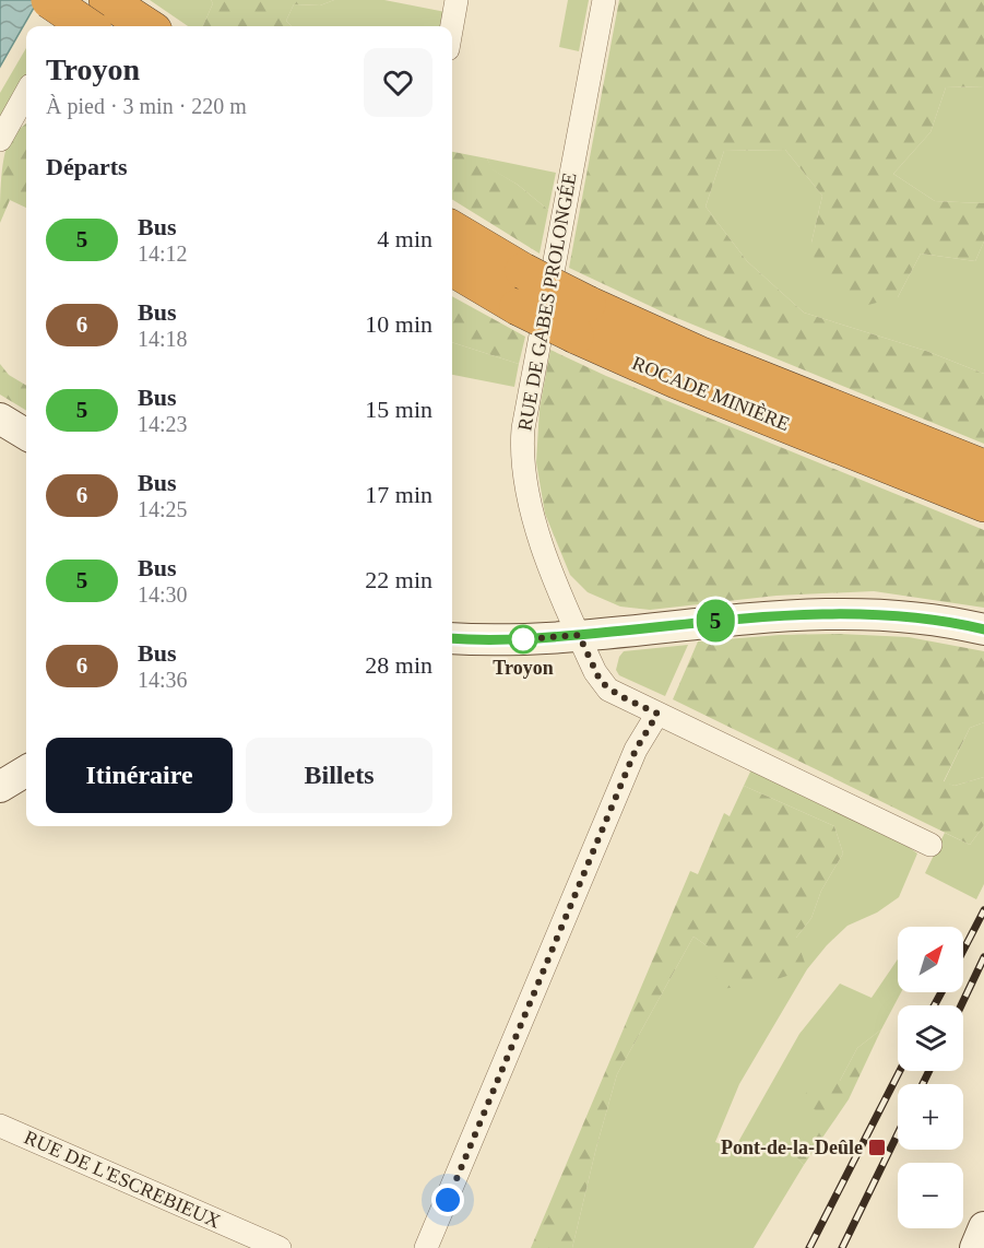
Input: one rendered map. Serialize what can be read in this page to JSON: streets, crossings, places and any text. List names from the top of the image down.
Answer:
{
  "streets": {
    "highway": ["ROCADE MINIÈRE"],
    "street": ["RUE DE GABES PROLONGÉE", "RUE DE L'ESCREBIEUX"]
  },
  "places": {
    "other": ["Troyon"],
    "transit": ["Pont-de-la-Deûle"]
  },
  "lines": ["bus line 5"],
  "north": "top right",
  "page": {
    "on_map": "5",
    "heading": [
      ["Troyon", "À pied · 3 min · 220 m"],
      "Départs"
    ],
    "list": [
      {
        "mark": "5",
        "name": "Bus",
        "note": "14:12",
        "value": "4 min"
      },
      {
        "mark": "6",
        "name": "Bus",
        "note": "14:18",
        "value": "10 min"
      },
      {
        "mark": "5",
        "name": "Bus",
        "note": "14:23",
        "value": "15 min"
      },
      {
        "mark": "6",
        "name": "Bus",
        "note": "14:25",
        "value": "17 min"
      },
      {
        "mark": "5",
        "name": "Bus",
        "note": "14:30",
        "value": "22 min"
      },
      {
        "mark": "6",
        "name": "Bus",
        "note": "14:36",
        "value": "28 min"
      }
    ],
    "buttons": ["Itinéraire", "Billets"],
    "map_buttons": ["+", "−"]
  }
}
